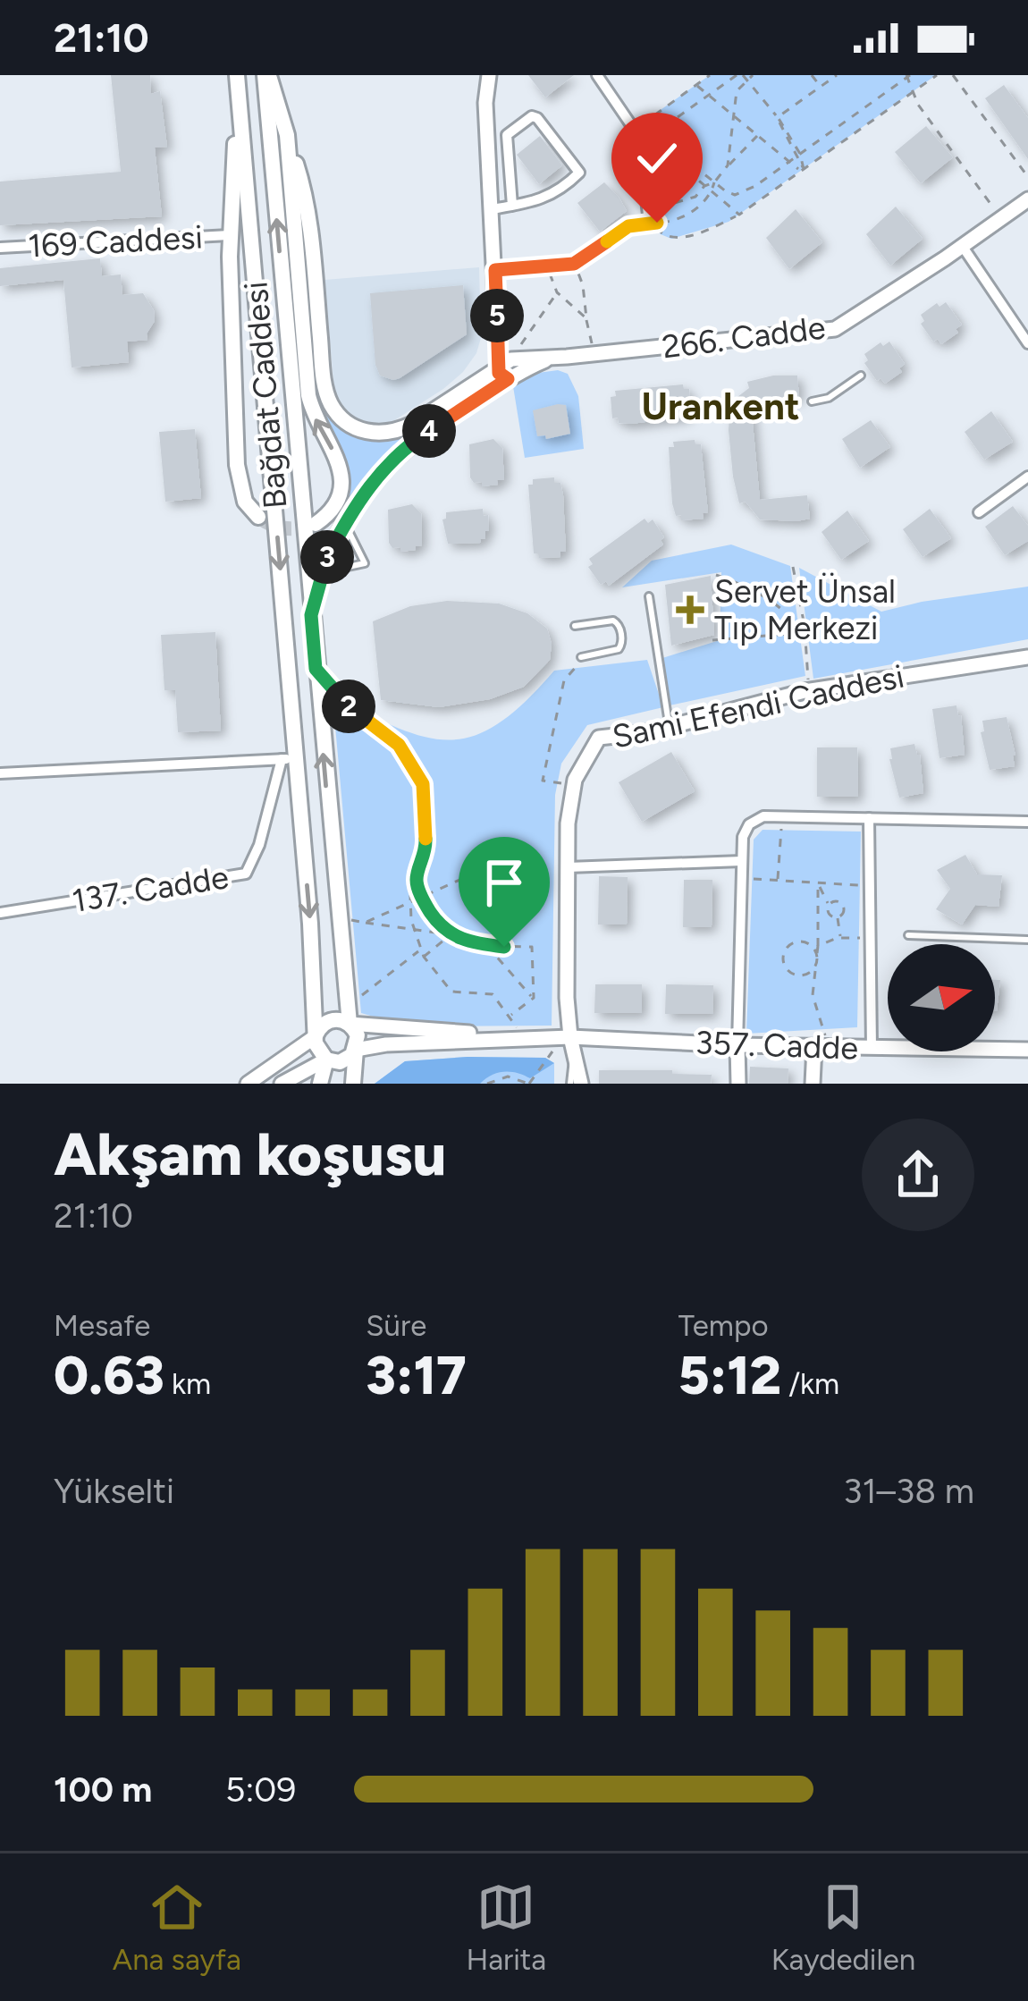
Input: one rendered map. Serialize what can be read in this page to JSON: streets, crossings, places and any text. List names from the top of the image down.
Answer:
{
  "streets": {
    "main road": [
      "266. Cadde",
      "Bağdat Caddesi",
      "Sami Efendi Caddesi",
      "357. Cadde"
    ],
    "street": ["169 Caddesi", "137. Cadde"]
  },
  "crossings": [
    ["Bağdat Caddesi", "137. Cadde"],
    ["Sami Efendi Caddesi", "357. Cadde"]
  ],
  "districts": ["Urankent"],
  "places": {
    "health": ["Servet Ünsal Tıp Merkezi"]
  },
  "north": "right",
  "page": {
    "status": "21:10",
    "pins": [
      "5",
      "4",
      "3",
      "2"
    ],
    "heading": ["Akşam koşusu", "21:10"],
    "stats": [
      ["Mesafe", "0.63 km"],
      ["Süre", "3:17"],
      ["Tempo", "5:12 /km"]
    ],
    "chart": ["Yükselti", "31–38 m"],
    "list": [
      {
        "name": "100 m",
        "note": "5:09"
      }
    ],
    "tabs": ["Ana sayfa", "Harita", "Kaydedilen"]
  }
}
